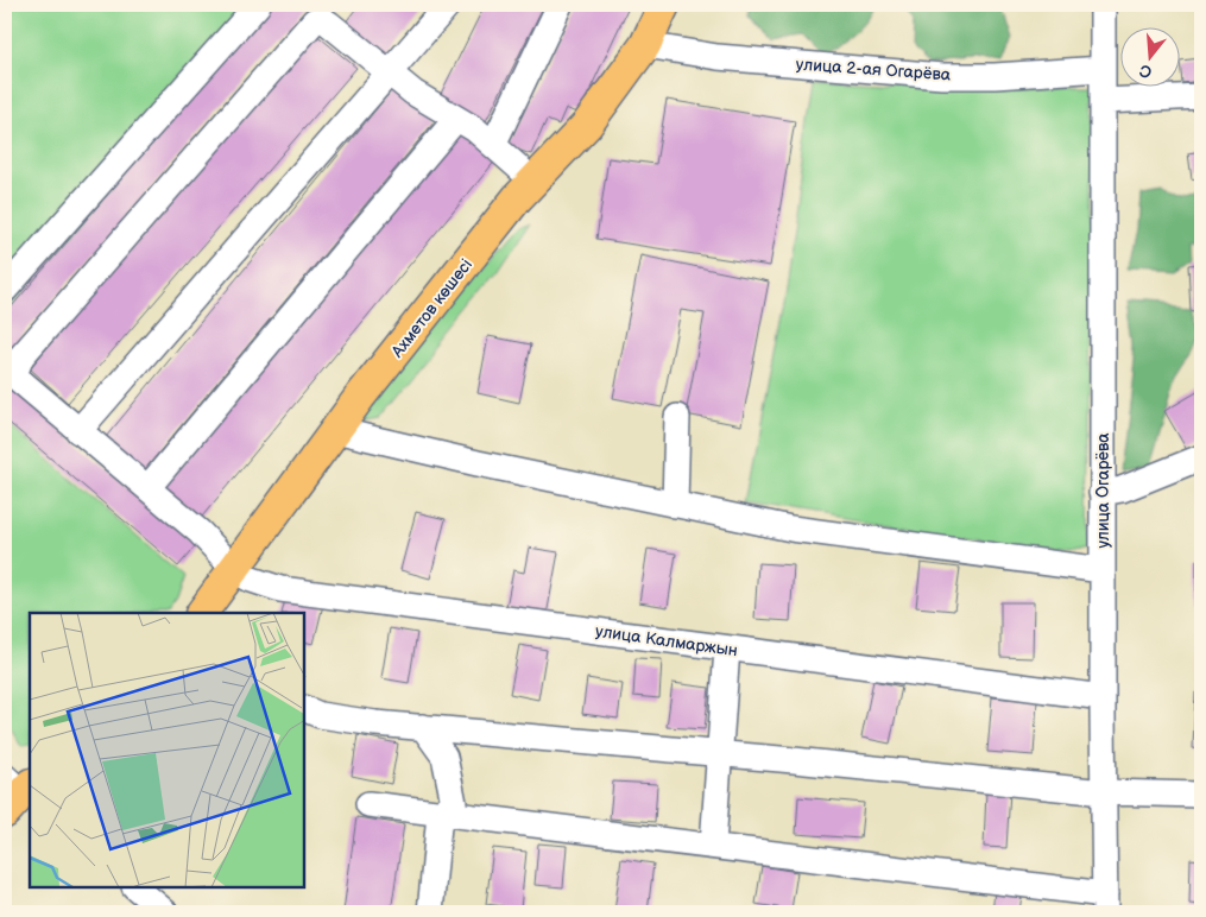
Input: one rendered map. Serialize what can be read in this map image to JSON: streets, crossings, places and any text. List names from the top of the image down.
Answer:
{
  "streets": {
    "main road": ["Ахметов көшесі"],
    "street": ["улица 2-ая Огарёва", "улица Огарёва", "улица Калмаржын"]
  },
  "crossings": [
    ["улица 2-ая Огарёва", "Ахметов көшесі"],
    ["улица 2-ая Огарёва", "улица Огарёва"],
    ["Ахметов көшесі", "улица Калмаржын"],
    ["улица Огарёва", "улица Калмаржын"]
  ],
  "north": "bottom"
}
